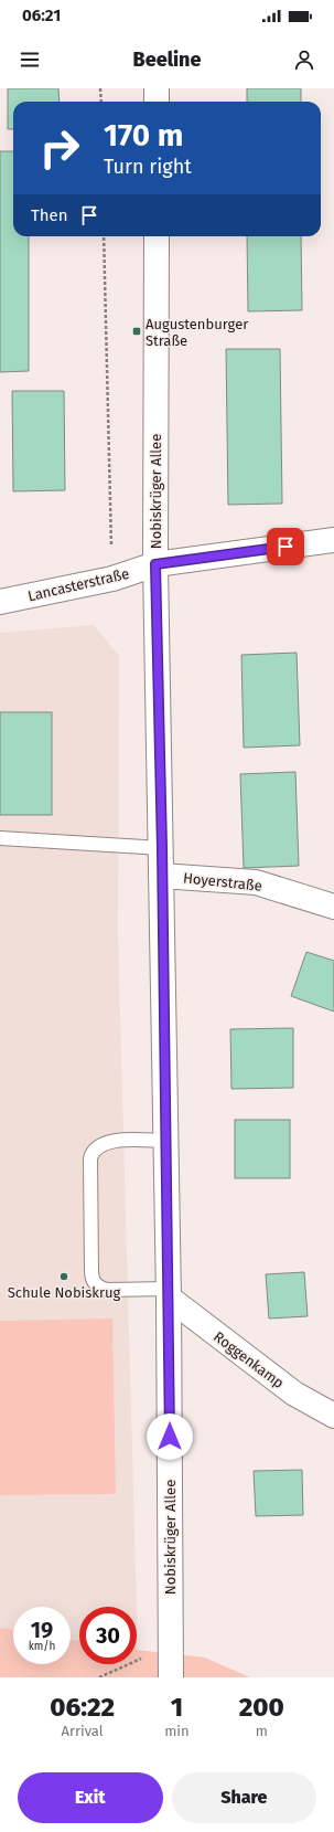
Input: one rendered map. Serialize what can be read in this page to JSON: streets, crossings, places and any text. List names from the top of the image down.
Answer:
{
  "streets": {
    "street": [
      "Nobiskrüger Allee",
      "Lancasterstraße",
      "Hoyerstraße",
      "Roggenkamp"
    ]
  },
  "crossings": [
    ["Nobiskrüger Allee", "Lancasterstraße"],
    ["Nobiskrüger Allee", "Hoyerstraße"],
    ["Nobiskrüger Allee", "Roggenkamp"]
  ],
  "places": {
    "transit": ["Augustenburger Straße"],
    "other": ["Schule Nobiskrug"]
  },
  "page": {
    "status": "06:21",
    "header": "Beeline",
    "turn": ["170 m", "Turn right"],
    "then": "Then",
    "speed": "19 km/h",
    "limit": "30",
    "eta": [
      "06:22",
      "Arrival",
      "1",
      "min",
      "200",
      "m"
    ],
    "buttons": ["Exit", "Share"]
  }
}
